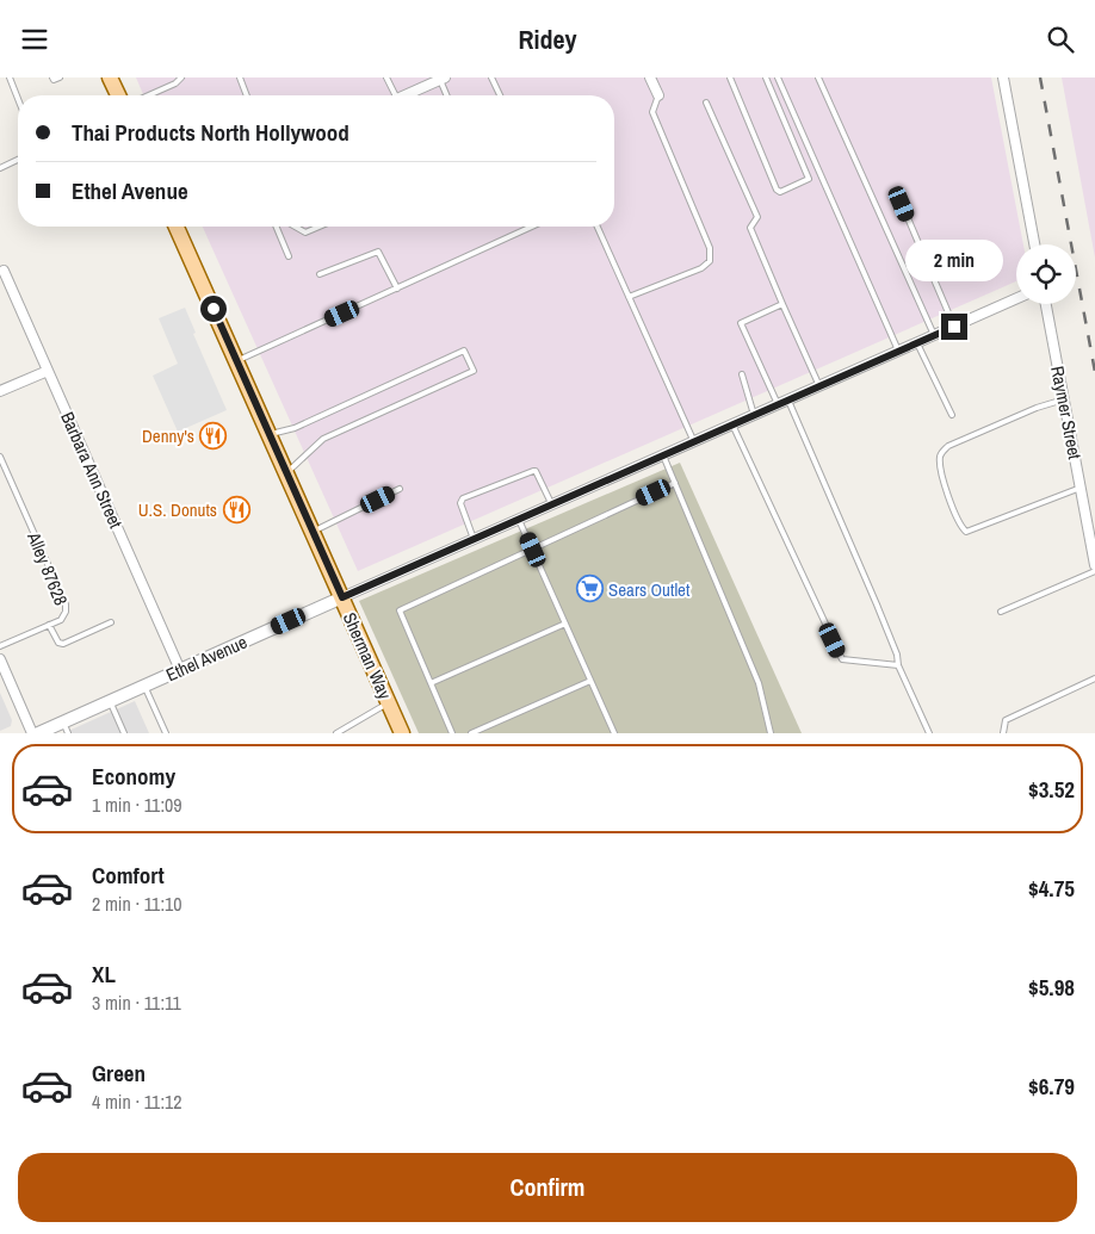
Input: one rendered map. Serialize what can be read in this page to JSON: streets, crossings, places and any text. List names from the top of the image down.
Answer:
{
  "streets": {
    "main road": ["Sherman Way"],
    "street": ["Raymer Street", "Barbara Ann Street", "Ethel Avenue"],
    "lane": ["Alley 87628"]
  },
  "crossings": [
    ["Barbara Ann Street", "Ethel Avenue"],
    ["Sherman Way", "Ethel Avenue"]
  ],
  "places": {
    "restaurant": ["Denny's", "U.S. Donuts"],
    "supermarket": ["Sears Outlet"]
  },
  "page": {
    "header": "Ridey",
    "banner": ["Thai Products North Hollywood", "Ethel Avenue"],
    "bubble": "2 min",
    "list": [
      {
        "name": "Economy",
        "note": "1 min · 11:09",
        "value": "$3.52"
      },
      {
        "name": "Comfort",
        "note": "2 min · 11:10",
        "value": "$4.75"
      },
      {
        "name": "XL",
        "note": "3 min · 11:11",
        "value": "$5.98"
      },
      {
        "name": "Green",
        "note": "4 min · 11:12",
        "value": "$6.79"
      }
    ],
    "buttons": "Confirm"
  }
}
